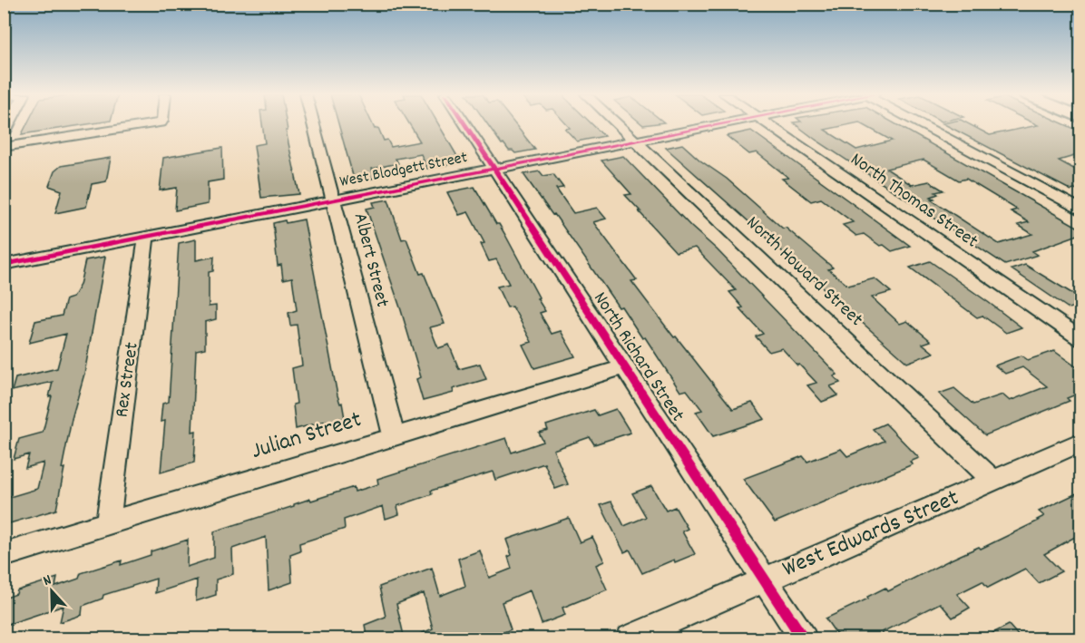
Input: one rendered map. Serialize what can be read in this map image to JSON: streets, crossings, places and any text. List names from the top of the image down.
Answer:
{
  "streets": {
    "street": [
      "West Blodgett Street",
      "North Thomas Street",
      "Albert Street",
      "North Howard Street",
      "North Richard Street",
      "Rex Street",
      "Julian Street",
      "West Edwards Street"
    ]
  },
  "crossings": [
    ["West Blodgett Street", "Albert Street"],
    ["West Blodgett Street", "North Howard Street"],
    ["West Blodgett Street", "North Richard Street"],
    ["West Blodgett Street", "Rex Street"],
    ["Albert Street", "Julian Street"],
    ["North Howard Street", "West Edwards Street"],
    ["North Richard Street", "Julian Street"],
    ["North Richard Street", "West Edwards Street"],
    ["Rex Street", "Julian Street"]
  ],
  "north": "top"
}
